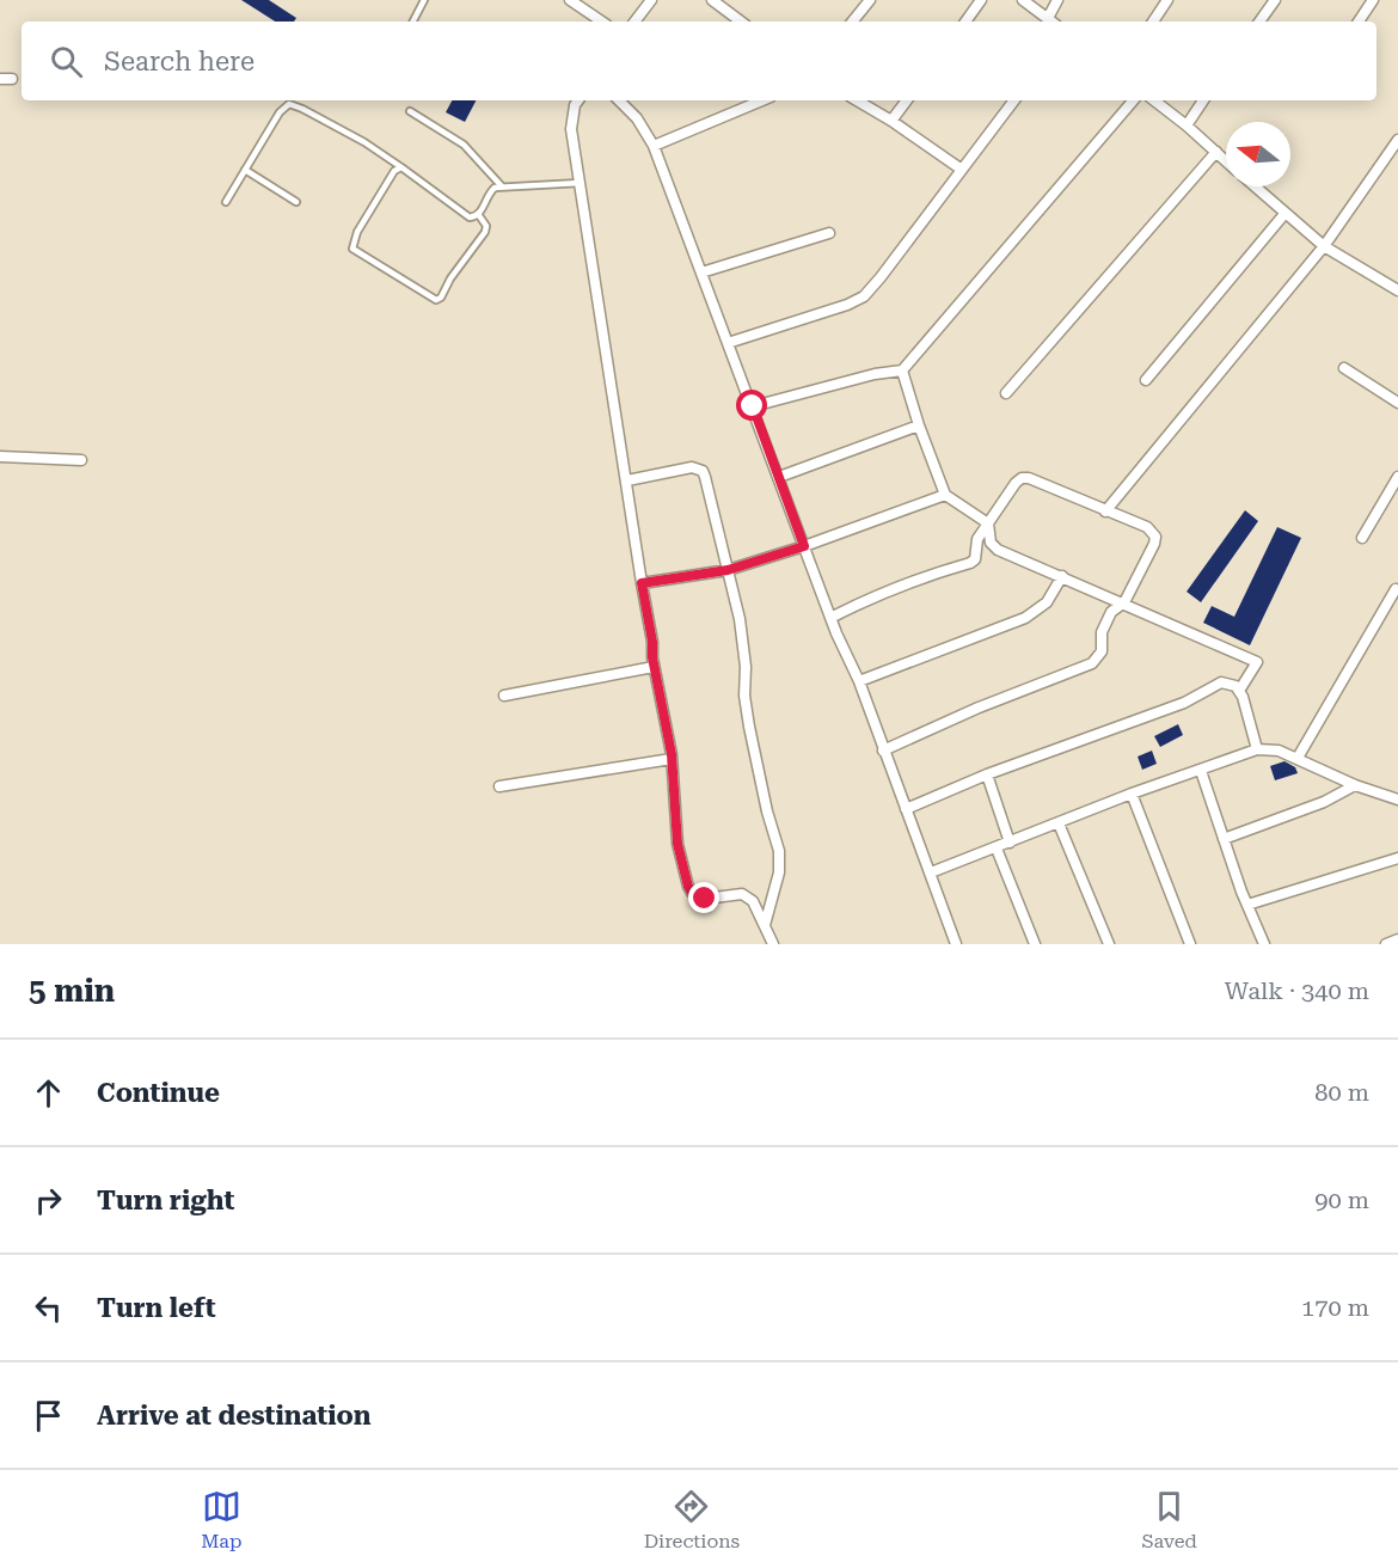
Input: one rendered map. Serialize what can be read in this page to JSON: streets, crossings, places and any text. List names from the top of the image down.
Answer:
{
  "north": "left",
  "page": {
    "search": "Search here",
    "heading": ["5 min", "Walk · 340 m"],
    "list": [
      ["Continue", "80 m"],
      ["Turn right", "90 m"],
      ["Turn left", "170 m"],
      "Arrive at destination"
    ],
    "nav": ["Map", "Directions", "Saved"]
  }
}
